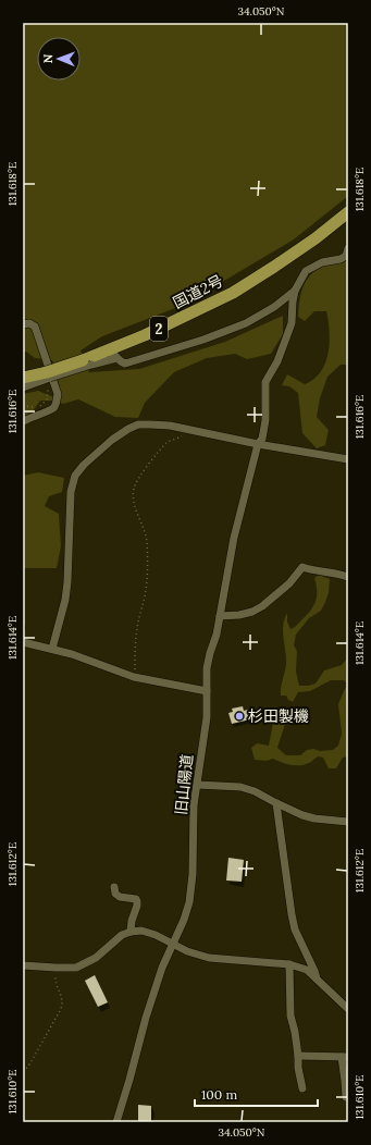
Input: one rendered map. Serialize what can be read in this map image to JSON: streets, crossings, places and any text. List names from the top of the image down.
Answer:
{
  "streets": {
    "highway": ["国道2号", "2"],
    "street": ["旧山陽道"]
  },
  "places": ["杉田製機"],
  "scale_bar": "100 m",
  "north": "left",
  "coordinates": [
    "34.050°N",
    "131.618°E",
    "131.616°E",
    "131.614°E",
    "131.612°E",
    "131.610°E"
  ]
}
